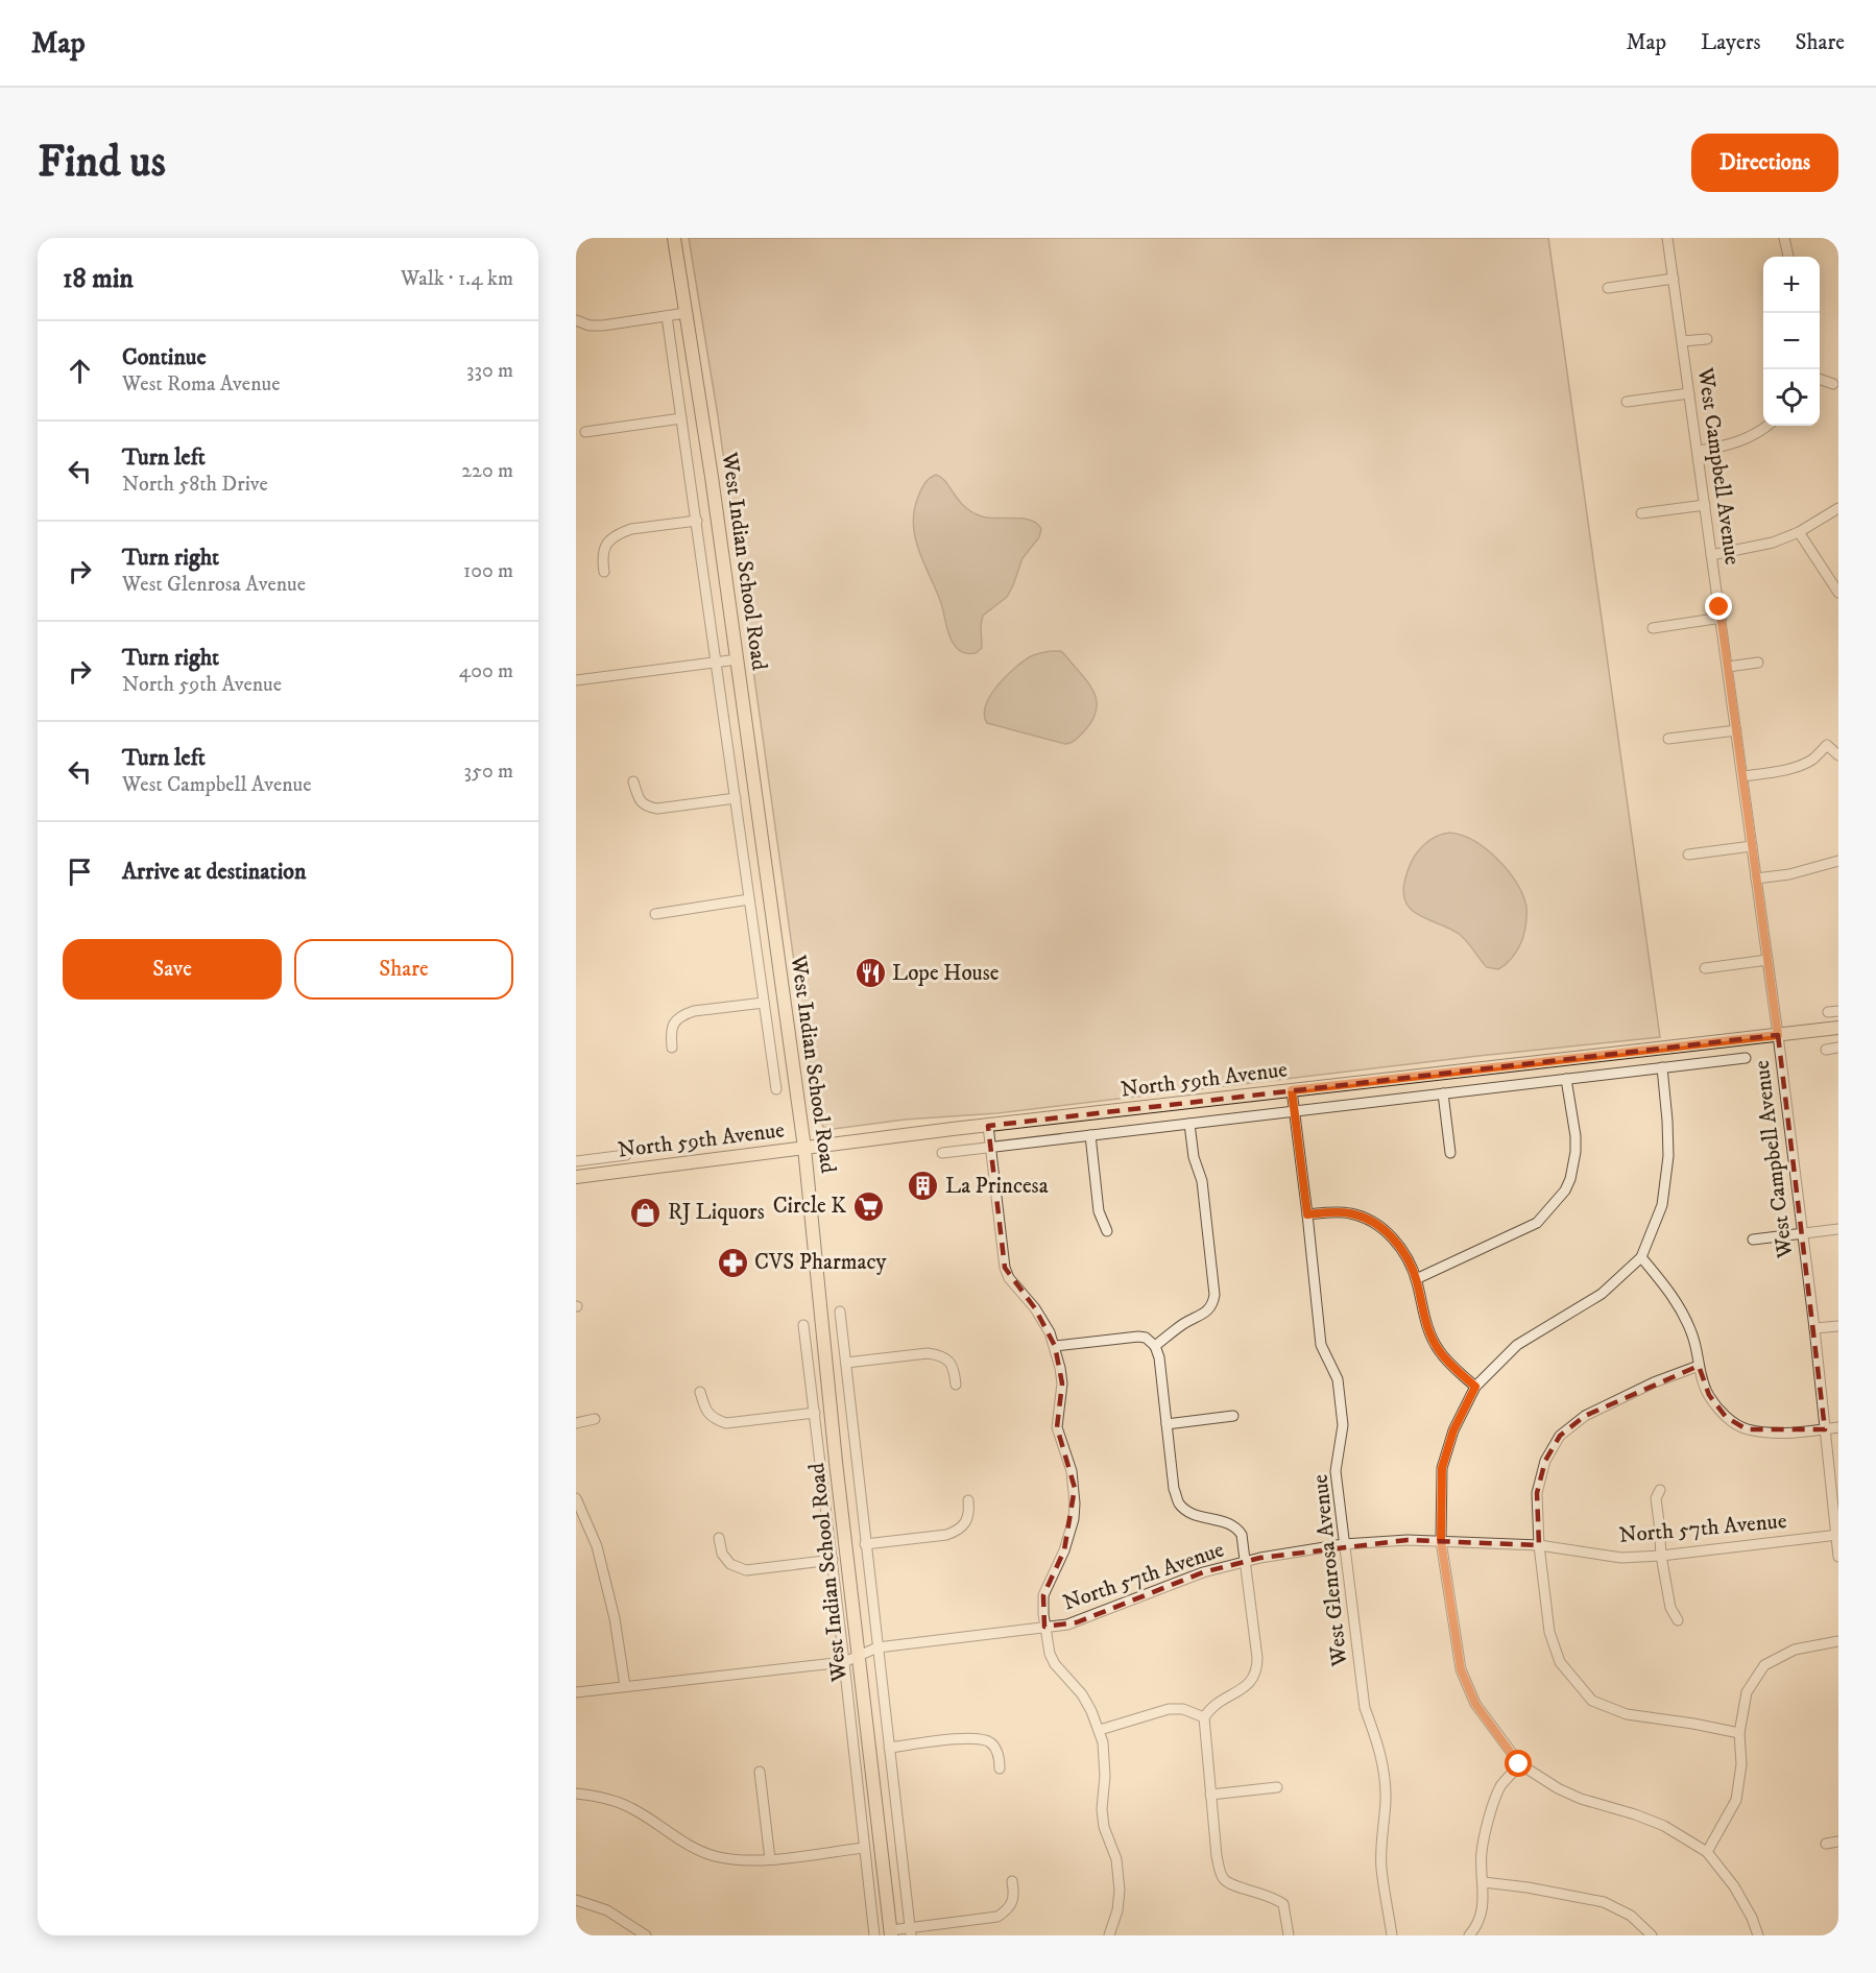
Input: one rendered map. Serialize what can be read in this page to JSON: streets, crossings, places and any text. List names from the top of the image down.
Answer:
{
  "streets": {
    "main road": ["West Indian School Road", "North 59th Avenue"],
    "street": ["West Campbell Avenue", "North 57th Avenue", "West Glenrosa Avenue"]
  },
  "crossings": [
    ["West Campbell Avenue", "North 59th Avenue"],
    ["West Campbell Avenue", "North 57th Avenue"],
    ["West Indian School Road", "North 59th Avenue"],
    ["West Indian School Road", "North 57th Avenue"],
    ["North 59th Avenue", "West Glenrosa Avenue"],
    ["North 57th Avenue", "West Glenrosa Avenue"]
  ],
  "places": {
    "restaurant": ["Lope House"],
    "building": ["La Princesa"],
    "supermarket": ["Circle K"],
    "shop": ["RJ Liquors"],
    "pharmacy": ["CVS Pharmacy"]
  },
  "page": {
    "header": "Map",
    "nav": ["Map", "Layers", "Share"],
    "buttons": [
      "Directions",
      ["Save", "Share"]
    ],
    "title": "Find us",
    "heading": ["18 min", "Walk · 1.4 km"],
    "map_buttons": ["+", "−"],
    "list": [
      ["Continue", "West Roma Avenue", "330 m"],
      ["Turn left", "North 58th Drive", "220 m"],
      ["Turn right", "West Glenrosa Avenue", "100 m"],
      ["Turn right", "North 59th Avenue", "400 m"],
      ["Turn left", "West Campbell Avenue", "350 m"],
      "Arrive at destination"
    ]
  }
}
